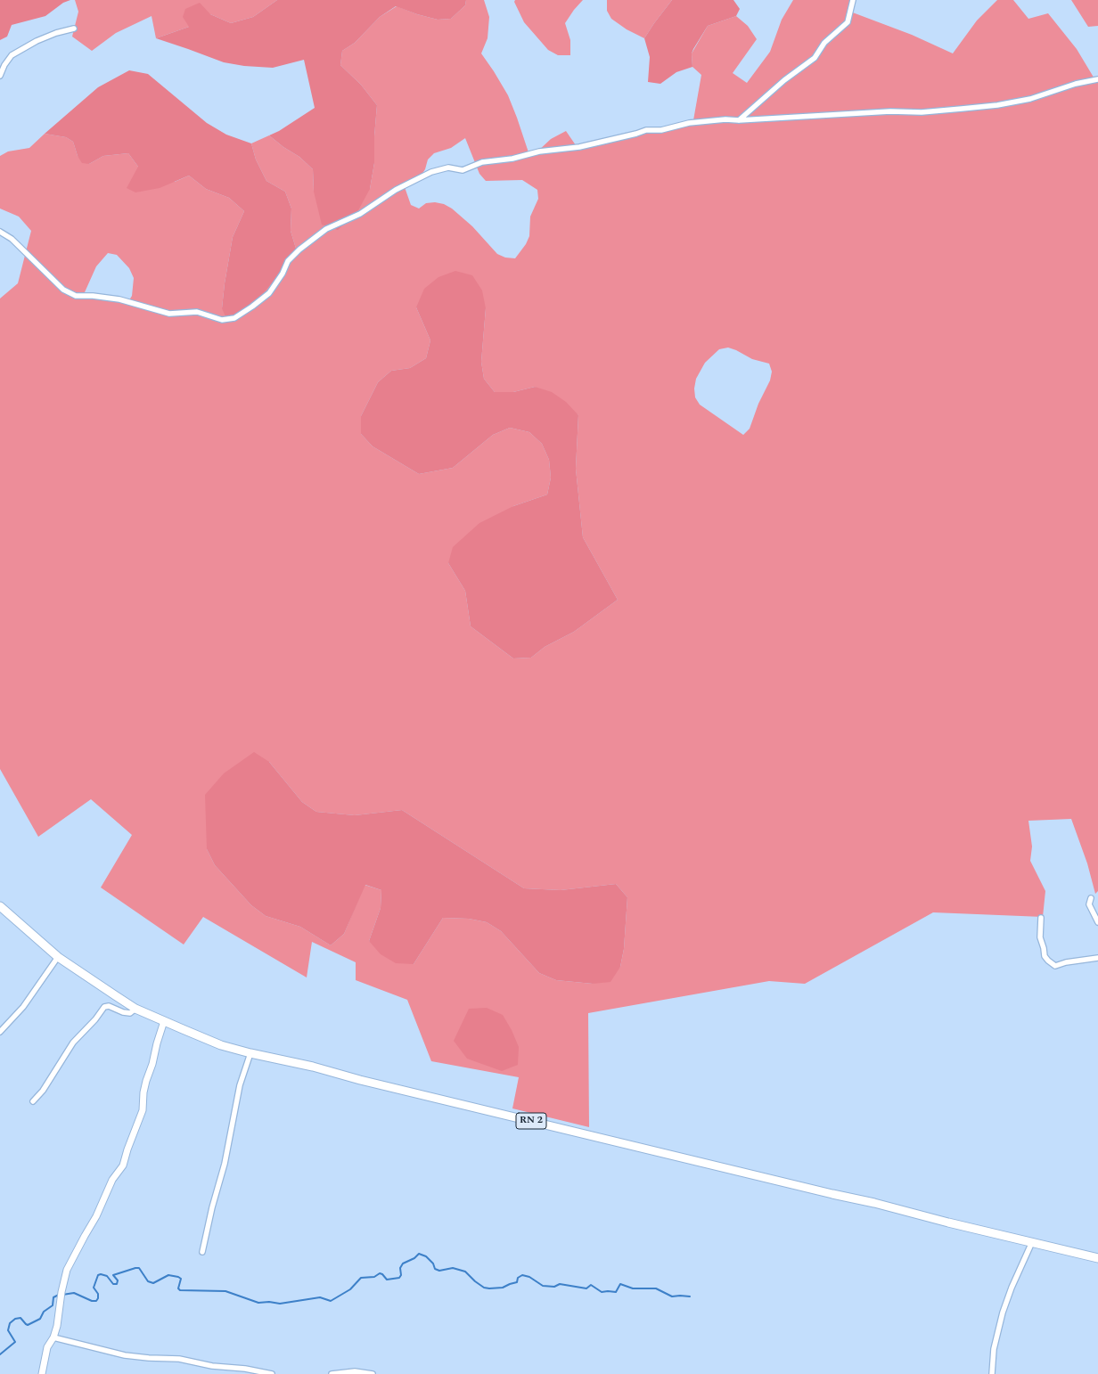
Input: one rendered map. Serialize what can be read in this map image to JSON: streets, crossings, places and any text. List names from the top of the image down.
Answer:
{
  "streets": {
    "main road": ["RN 2"]
  }
}
